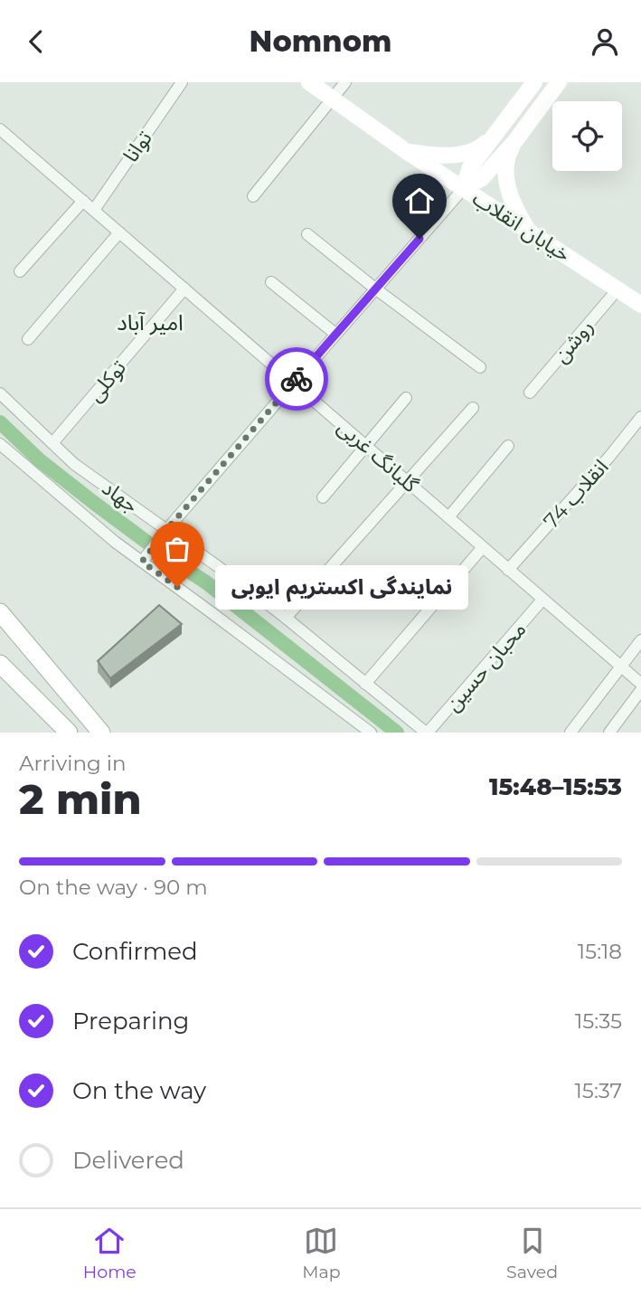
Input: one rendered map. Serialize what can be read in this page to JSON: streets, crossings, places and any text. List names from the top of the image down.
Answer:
{
  "streets": {
    "main road": ["خیابان انقلاب"],
    "street": [
      "توانا",
      "روشن",
      "توکلی",
      "گلبانگ غربی",
      "انقلاب 74",
      "جهاد",
      "محبان حسین"
    ]
  },
  "crossings": [
    ["توانا", "گلبانگ غربی"],
    ["خیابان انقلاب", "روشن"],
    ["توکلی", "گلبانگ غربی"],
    ["توکلی", "جهاد"],
    ["گلبانگ غربی", "انقلاب 74"],
    ["گلبانگ غربی", "محبان حسین"],
    ["جهاد", "محبان حسین"]
  ],
  "districts": ["امیر آباد"],
  "places": ["نمایندگی اکستریم ایوبی"],
  "page": {
    "header": "Nomnom",
    "bubble": "نمایندگی اکستریم ایوبی",
    "heading": ["2 min", "Arriving in", "15:48–15:53"],
    "bar": "On the way · 90 m",
    "list": [
      ["Confirmed", "15:18"],
      ["Preparing", "15:35"],
      ["On the way", "15:37"],
      "Delivered"
    ],
    "tabs": ["Home", "Map", "Saved"]
  }
}
